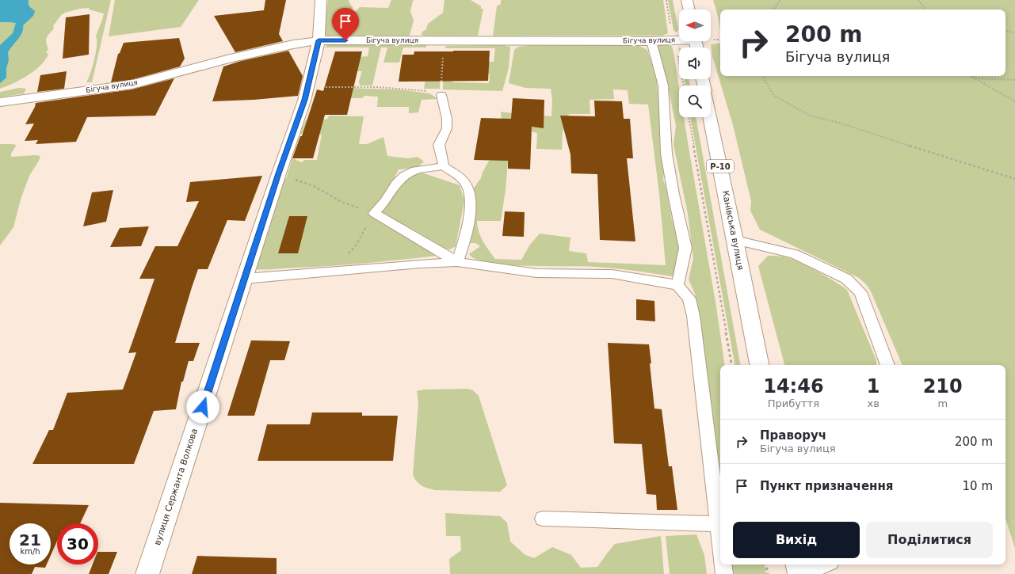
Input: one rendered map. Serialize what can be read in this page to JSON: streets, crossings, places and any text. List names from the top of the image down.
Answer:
{
  "streets": {
    "street": [
      "Бігуча вулиця",
      "Р-10",
      "Канівська вулиця",
      "вулиця Сержанта Волкова"
    ]
  },
  "crossings": [
    ["Бігуча вулиця", "вулиця Сержанта Волкова"]
  ],
  "north": "left",
  "page": {
    "turn": ["200 m", "Бігуча вулиця"],
    "eta": [
      "14:46",
      "Прибуття",
      "1",
      "хв",
      "210",
      "m"
    ],
    "list": [
      {
        "name": "Праворуч",
        "note": "Бігуча вулиця",
        "value": "200 m"
      },
      {
        "name": "Пункт призначення",
        "value": "10 m"
      }
    ],
    "buttons": ["Вихід", "Поділитися"],
    "speed": "21 km/h",
    "limit": "30"
  }
}
